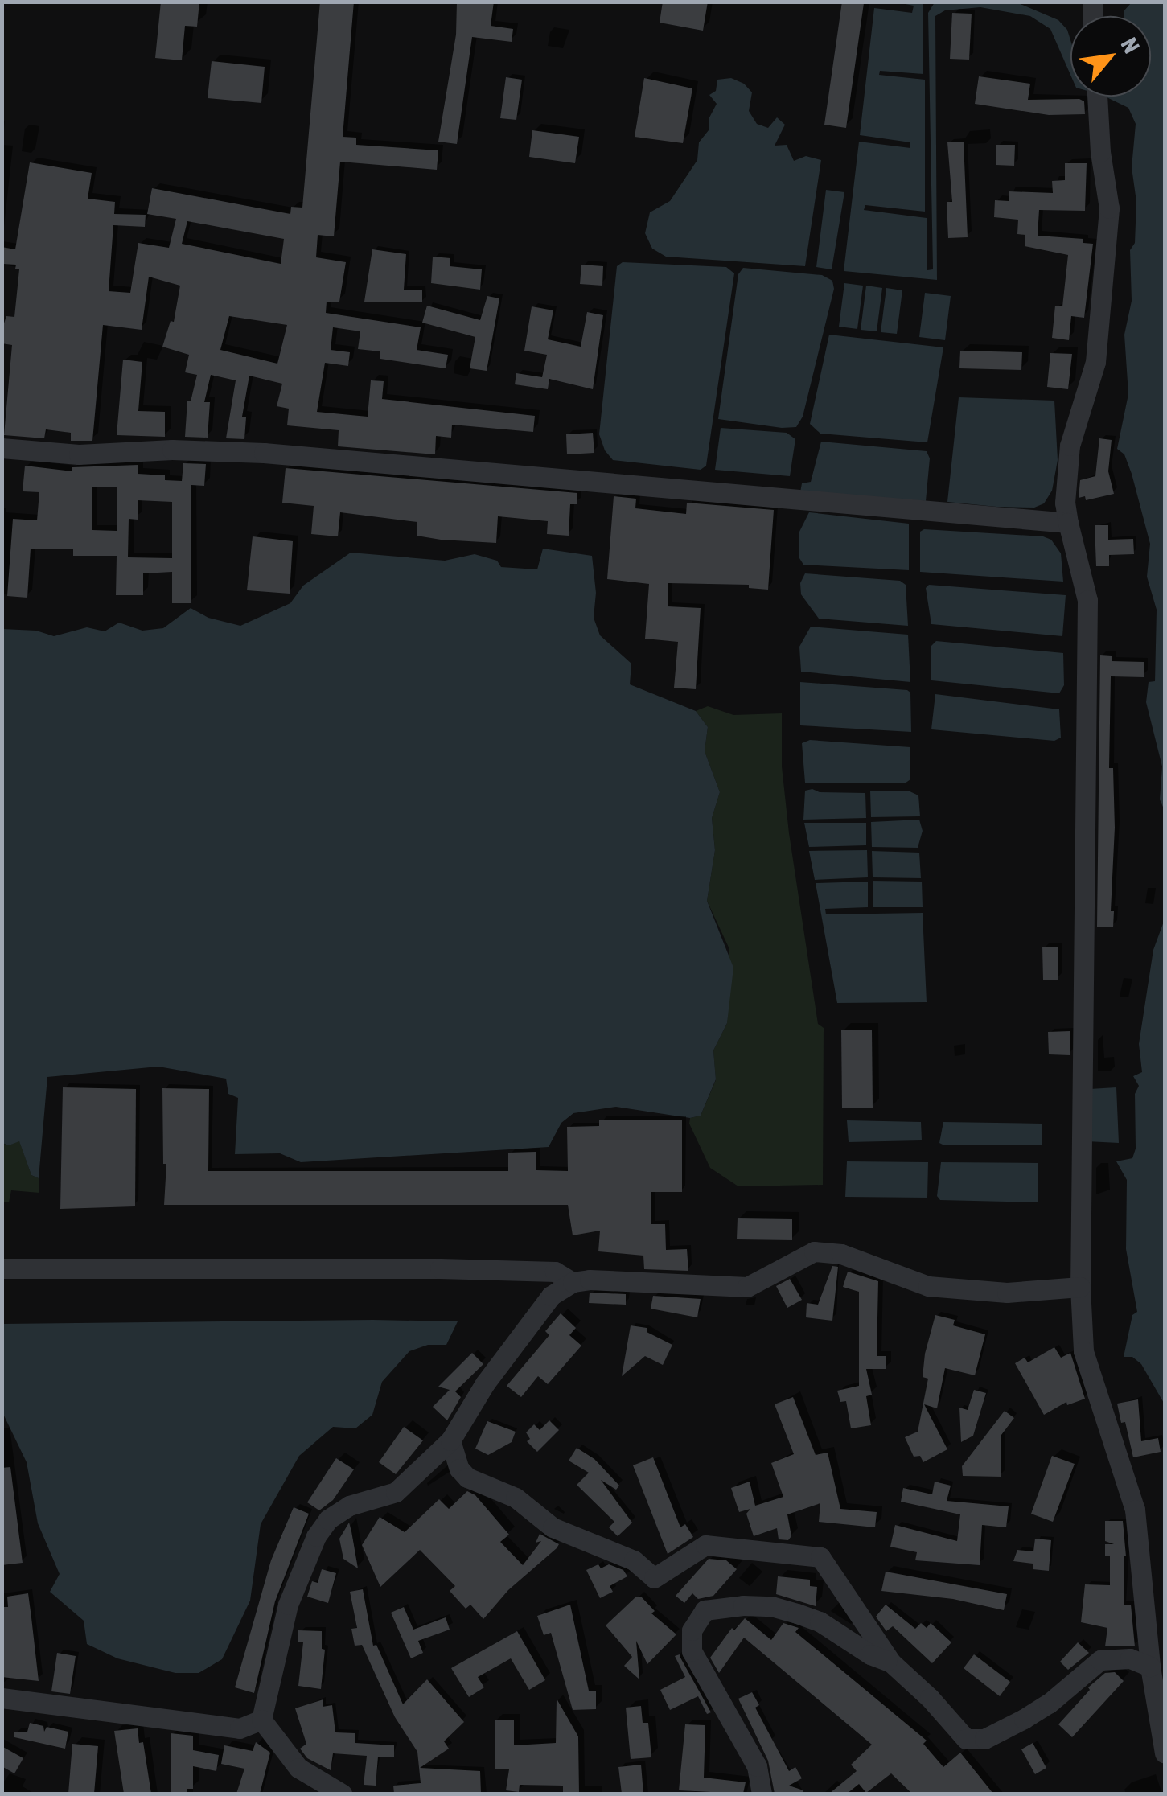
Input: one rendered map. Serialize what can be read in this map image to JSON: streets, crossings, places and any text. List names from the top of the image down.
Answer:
{
  "north": "top right"
}
